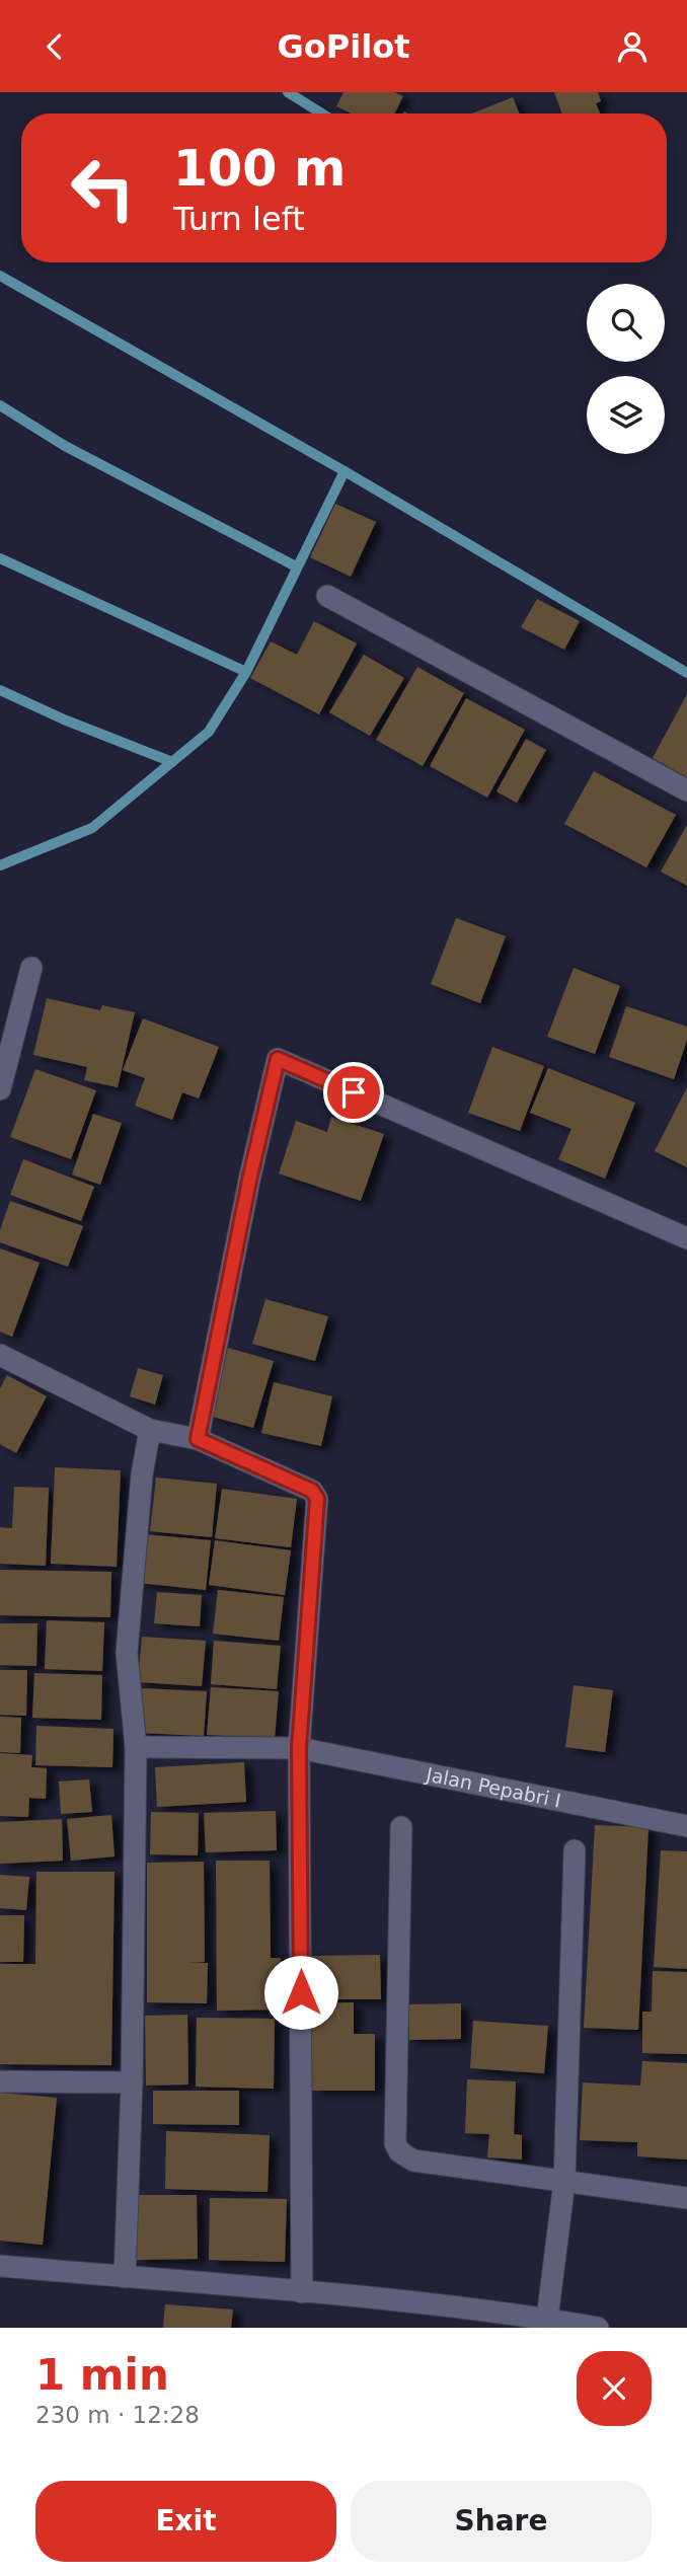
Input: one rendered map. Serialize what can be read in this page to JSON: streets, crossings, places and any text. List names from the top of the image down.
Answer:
{
  "streets": {
    "street": ["Jalan Pepabri I"]
  },
  "page": {
    "header": "GoPilot",
    "turn": ["100 m", "Turn left"],
    "heading": ["1 min", "230 m · 12:28"],
    "buttons": ["Exit", "Share"]
  }
}
